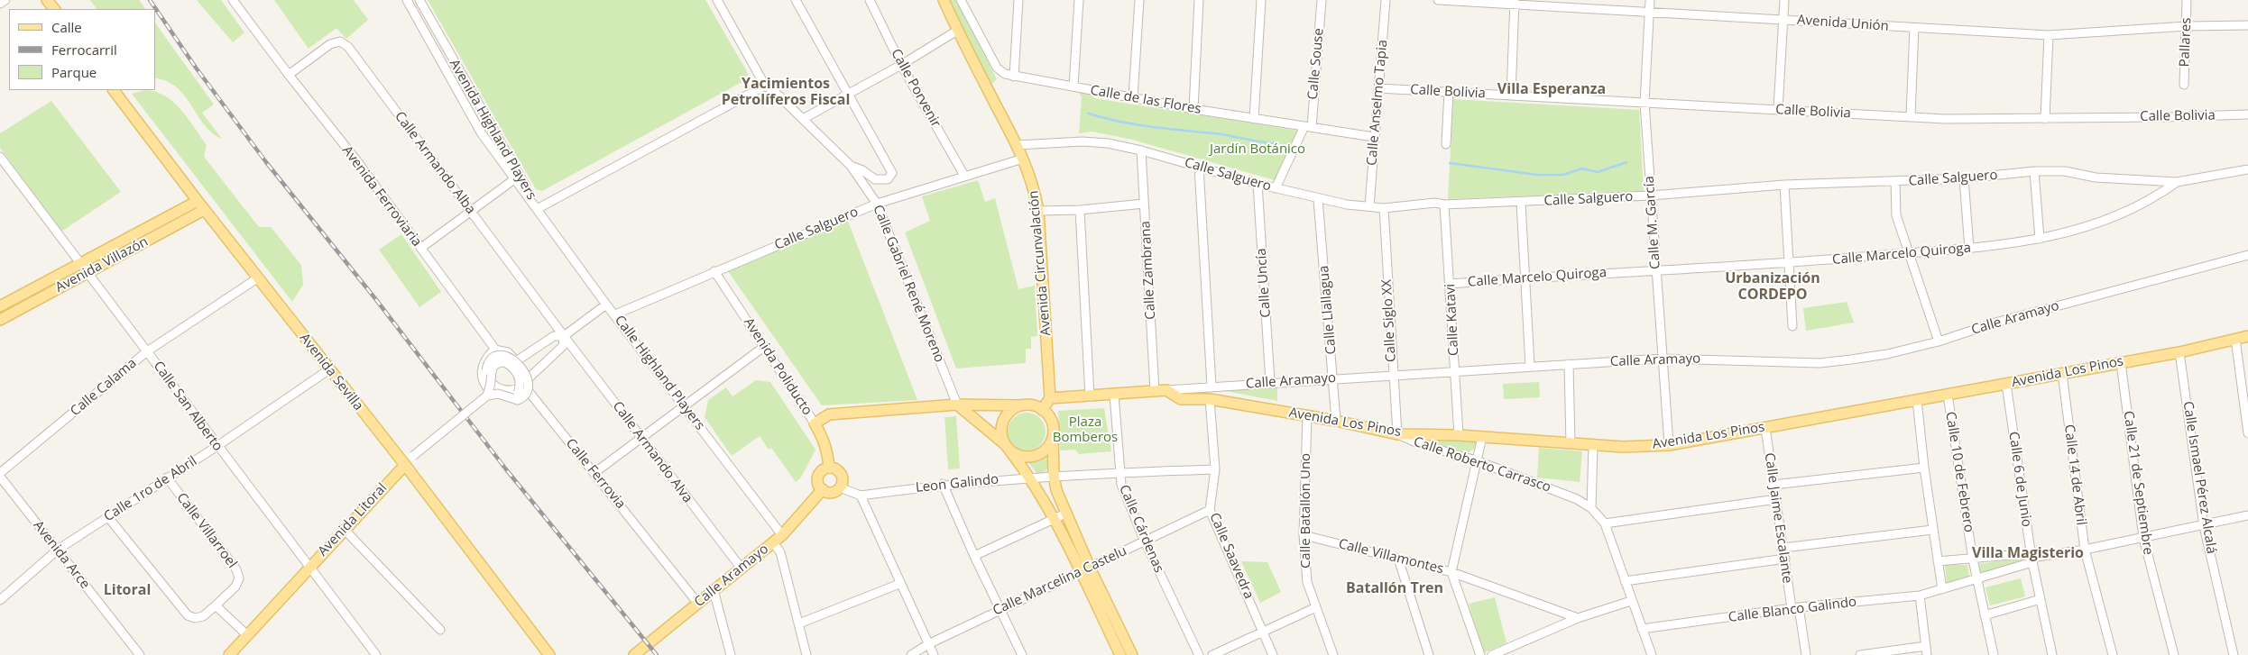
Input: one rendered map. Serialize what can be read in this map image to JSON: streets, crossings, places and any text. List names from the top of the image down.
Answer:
{
  "streets": {
    "main road": [
      "Avenida Circunvalación",
      "Avenida Villazón",
      "Calle Aramayo",
      "Avenida Poliducto",
      "Avenida Sevilla",
      "Avenida Los Pinos",
      "Avenida Litoral"
    ],
    "street": [
      "Avenida Unión",
      "Pallares",
      "Calle Souse",
      "Calle Porvenir",
      "Calle Bolivia",
      "Calle de las Flores",
      "Calle Anselmo Tapia",
      "Avenida Highland Players",
      "Calle Armando Alba",
      "Calle Salguero",
      "Avenida Ferroviaria",
      "Calle M. García",
      "Calle Marcelo Quiroga",
      "Calle Zambrana",
      "Calle Uncía",
      "Calle Gabriel René Moreno",
      "Calle Llallagua",
      "Calle Katavi",
      "Calle Siglo XX",
      "Calle Highland Players",
      "Calle Calama",
      "Calle San Alberto",
      "Calle Armando Alva",
      "Calle Roberto Carrasco",
      "Calle 10 de Febrero",
      "Calle Ferrovia",
      "Calle 14 de Abril",
      "Calle Ismael Pérez Alcalá",
      "Calle 6 de Junio",
      "Calle 21 de Septiembre",
      "Leon Galindo",
      "Calle 1ro de Abril",
      "Calle Batallón Uno",
      "Calle Jaime Escalante",
      "Calle Cárdenas",
      "Calle Villarroel",
      "Avenida Arce",
      "Calle Saavedra",
      "Calle Villamontes",
      "Calle Marcelina Castelu",
      "Calle Blanco Galindo"
    ]
  },
  "crossings": [
    ["Avenida Unión", "Pallares"],
    ["Avenida Unión", "Calle M. García"],
    ["Calle Souse", "Calle de las Flores"],
    ["Calle Souse", "Calle Salguero"],
    ["Calle Porvenir", "Calle Salguero"],
    ["Calle Bolivia", "Calle Anselmo Tapia"],
    ["Calle Bolivia", "Calle M. García"],
    ["Calle de las Flores", "Calle Anselmo Tapia"],
    ["Calle Anselmo Tapia", "Calle Salguero"],
    ["Avenida Highland Players", "Calle Highland Players"],
    ["Calle Armando Alba", "Avenida Ferroviaria"],
    ["Calle Armando Alba", "Calle Armando Alva"],
    ["Calle Salguero", "Calle M. García"],
    ["Calle Salguero", "Calle Marcelo Quiroga"],
    ["Calle Salguero", "Avenida Circunvalación"],
    ["Calle Salguero", "Calle Zambrana"],
    ["Calle Salguero", "Calle Uncía"],
    ["Calle Salguero", "Calle Gabriel René Moreno"],
    ["Calle Salguero", "Calle Llallagua"],
    ["Calle Salguero", "Calle Katavi"],
    ["Calle Salguero", "Calle Siglo XX"],
    ["Calle Salguero", "Avenida Poliducto"],
    ["Calle Salguero", "Calle Highland Players"],
    ["Avenida Ferroviaria", "Calle Ferrovia"],
    ["Calle M. García", "Calle Marcelo Quiroga"],
    ["Calle M. García", "Calle Aramayo"],
    ["Calle M. García", "Avenida Los Pinos"],
    ["Calle Marcelo Quiroga", "Calle Katavi"],
    ["Avenida Circunvalación", "Calle Aramayo"],
    ["Avenida Villazón", "Avenida Sevilla"],
    ["Avenida Villazón", "Calle San Alberto"],
    ["Calle Zambrana", "Calle Aramayo"],
    ["Calle Uncía", "Calle Aramayo"],
    ["Calle Llallagua", "Calle Aramayo"],
    ["Calle Llallagua", "Avenida Los Pinos"],
    ["Calle Aramayo", "Calle Katavi"],
    ["Calle Aramayo", "Calle Siglo XX"],
    ["Calle Aramayo", "Avenida Poliducto"],
    ["Calle Aramayo", "Avenida Los Pinos"],
    ["Calle Aramayo", "Calle Highland Players"],
    ["Calle Aramayo", "Calle Armando Alva"],
    ["Calle Aramayo", "Calle Ferrovia"],
    ["Calle Aramayo", "Calle Cárdenas"],
    ["Calle Katavi", "Avenida Los Pinos"],
    ["Calle Siglo XX", "Avenida Los Pinos"],
    ["Calle Siglo XX", "Calle Roberto Carrasco"],
    ["Avenida Sevilla", "Calle Calama"],
    ["Avenida Sevilla", "Calle 1ro de Abril"],
    ["Avenida Sevilla", "Avenida Litoral"],
    ["Avenida Los Pinos", "Calle Roberto Carrasco"],
    ["Avenida Los Pinos", "Calle 10 de Febrero"],
    ["Avenida Los Pinos", "Calle 14 de Abril"],
    ["Avenida Los Pinos", "Calle Ismael Pérez Alcalá"],
    ["Avenida Los Pinos", "Calle 6 de Junio"],
    ["Avenida Los Pinos", "Calle 21 de Septiembre"],
    ["Avenida Los Pinos", "Calle Batallón Uno"],
    ["Avenida Los Pinos", "Calle Jaime Escalante"],
    ["Avenida Los Pinos", "Calle Saavedra"],
    ["Calle Calama", "Calle San Alberto"],
    ["Calle Calama", "Avenida Arce"],
    ["Calle San Alberto", "Calle 1ro de Abril"],
    ["Calle San Alberto", "Avenida Litoral"],
    ["Calle 10 de Febrero", "Calle Blanco Galindo"],
    ["Calle 6 de Junio", "Calle Blanco Galindo"],
    ["Leon Galindo", "Calle Cárdenas"],
    ["Leon Galindo", "Calle Saavedra"],
    ["Calle 1ro de Abril", "Calle Villarroel"],
    ["Calle 1ro de Abril", "Avenida Arce"],
    ["Calle Batallón Uno", "Calle Villamontes"],
    ["Calle Jaime Escalante", "Calle Blanco Galindo"],
    ["Calle Cárdenas", "Calle Marcelina Castelu"],
    ["Calle Saavedra", "Calle Marcelina Castelu"]
  ],
  "districts": [
    "Yacimientos Petrolíferos Fiscal",
    "Villa Esperanza",
    "Urbanización CORDEPO",
    "Villa Magisterio",
    "Batallón Tren",
    "Litoral"
  ],
  "parks": ["Jardín Botánico", "Plaza Bomberos"],
  "legend": ["Calle", "Ferrocarril", "Parque"]
}
